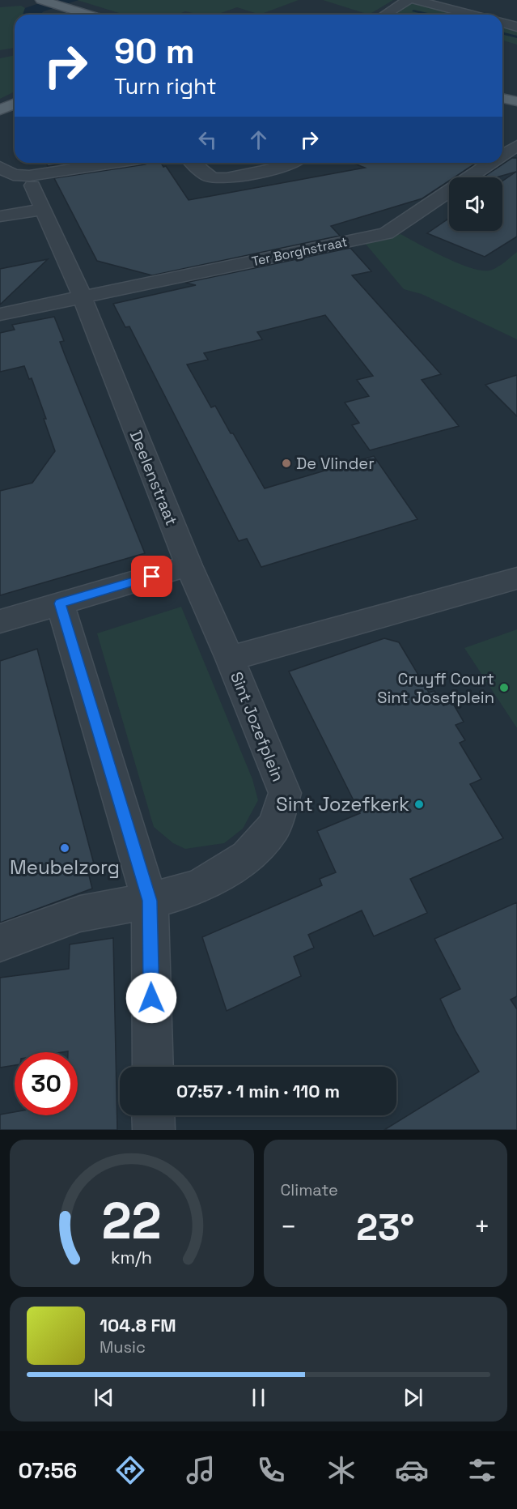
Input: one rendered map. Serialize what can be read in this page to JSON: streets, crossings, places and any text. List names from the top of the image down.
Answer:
{
  "streets": {
    "street": ["Ter Borghstraat", "Deelenstraat", "Sint Jozefplein"]
  },
  "crossings": [
    ["Ter Borghstraat", "Deelenstraat"],
    ["Deelenstraat", "Sint Jozefplein"]
  ],
  "places": [
    "De Vlinder",
    "Cruyff Court Sint Josefplein",
    "Sint Jozefkerk",
    "Meubelzorg"
  ],
  "page": {
    "turn": ["90 m", "Turn right"],
    "limit": "30",
    "trip": "07:57 · 1 min · 110 m",
    "tile": "Climate",
    "heat": ["−", "23°", "+"],
    "song": ["104.8 FM", "Music"],
    "tabs": "07:56",
    "gauge": ["22", "km/h"]
  }
}
